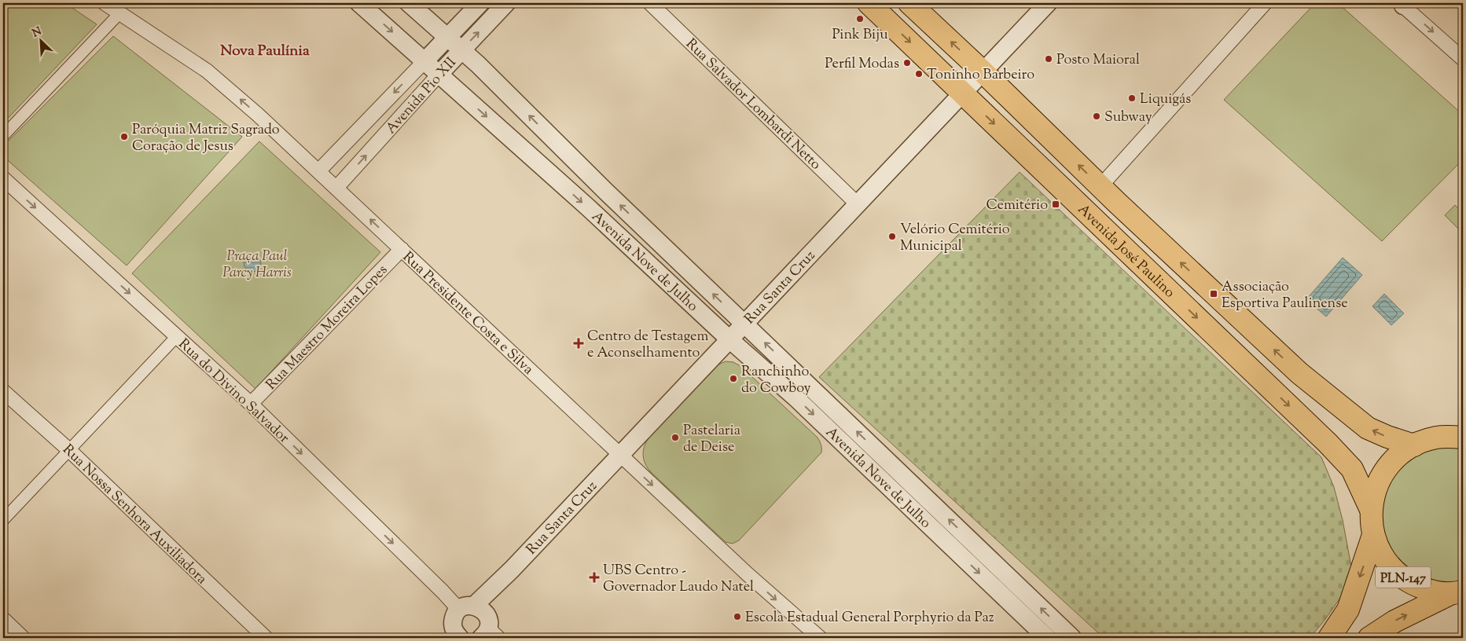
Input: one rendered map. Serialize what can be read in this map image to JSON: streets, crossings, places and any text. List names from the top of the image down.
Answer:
{
  "streets": {
    "main road": ["Avenida José Paulino", "PLN-147"],
    "street": [
      "Avenida Pio XII",
      "Rua Salvador Lombardi Netto",
      "Avenida Nove de Julho",
      "Rua Santa Cruz",
      "Rua Presidente Costa e Silva",
      "Rua Maestro Moreira Lopes",
      "Rua do Divino Salvador",
      "Rua Nossa Senhora Auxiliadora"
    ]
  },
  "crossings": [
    ["Avenida Pio XII", "Avenida Nove de Julho"],
    ["Avenida Pio XII", "Rua Presidente Costa e Silva"],
    ["Rua Salvador Lombardi Netto", "Rua Santa Cruz"],
    ["Avenida José Paulino", "Rua Santa Cruz"],
    ["Avenida José Paulino", "PLN-147"],
    ["Avenida Nove de Julho", "Rua Santa Cruz"],
    ["Rua Santa Cruz", "Rua Presidente Costa e Silva"],
    ["Rua Santa Cruz", "Rua do Divino Salvador"],
    ["Rua Presidente Costa e Silva", "Rua Maestro Moreira Lopes"],
    ["Rua Maestro Moreira Lopes", "Rua do Divino Salvador"]
  ],
  "one_way": ["Rua do Divino Salvador"],
  "districts": ["Nova Paulínia"],
  "parks": ["Praça Paul Parcy Harris"],
  "places": {
    "other": [
      "Pink Biju",
      "Posto Maioral",
      "Perfil Modas",
      "Toninho Barbeiro",
      "Liquigás",
      "Subway",
      "Paróquia Matriz Sagrado Coração de Jesus",
      "Velório Cemitério Municipal",
      "Ranchinho do Cowboy",
      "Pastelaria de Deise",
      "Escola Estadual General Porphyrio da Paz"
    ],
    "transit": ["Cemitério", "Associação Esportiva Paulinense"],
    "health": ["Centro de Testagem e Aconselhamento", "UBS Centro - Governador Laudo Natel"]
  },
  "north": "top left"
}
